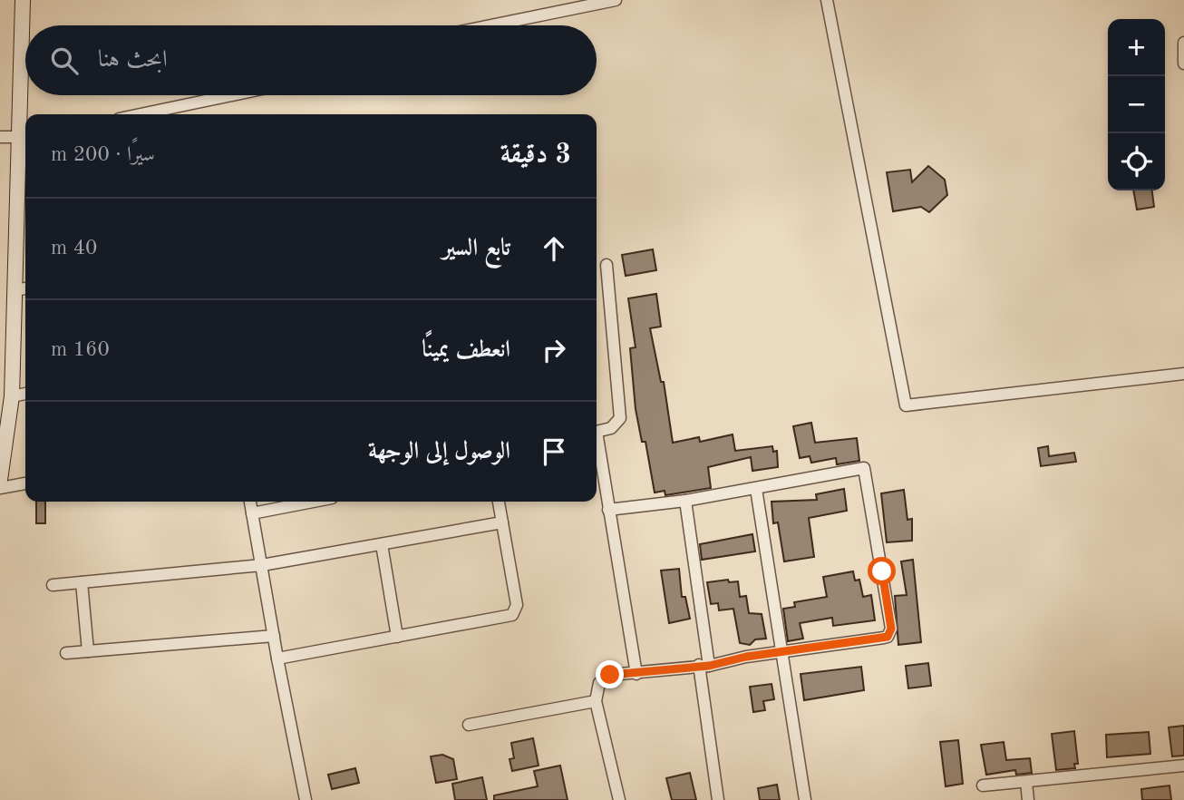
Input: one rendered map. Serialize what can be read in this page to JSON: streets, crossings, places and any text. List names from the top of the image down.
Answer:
{
  "page": {
    "map_buttons": ["+", "−"],
    "search": "ابحث هنا",
    "heading": ["3 دقيقة", "سيرًا · 200 m"],
    "list": [
      ["تابع السير", "40 m"],
      ["انعطف يمينًا", "160 m"],
      "الوصول إلى الوجهة"
    ]
  }
}
